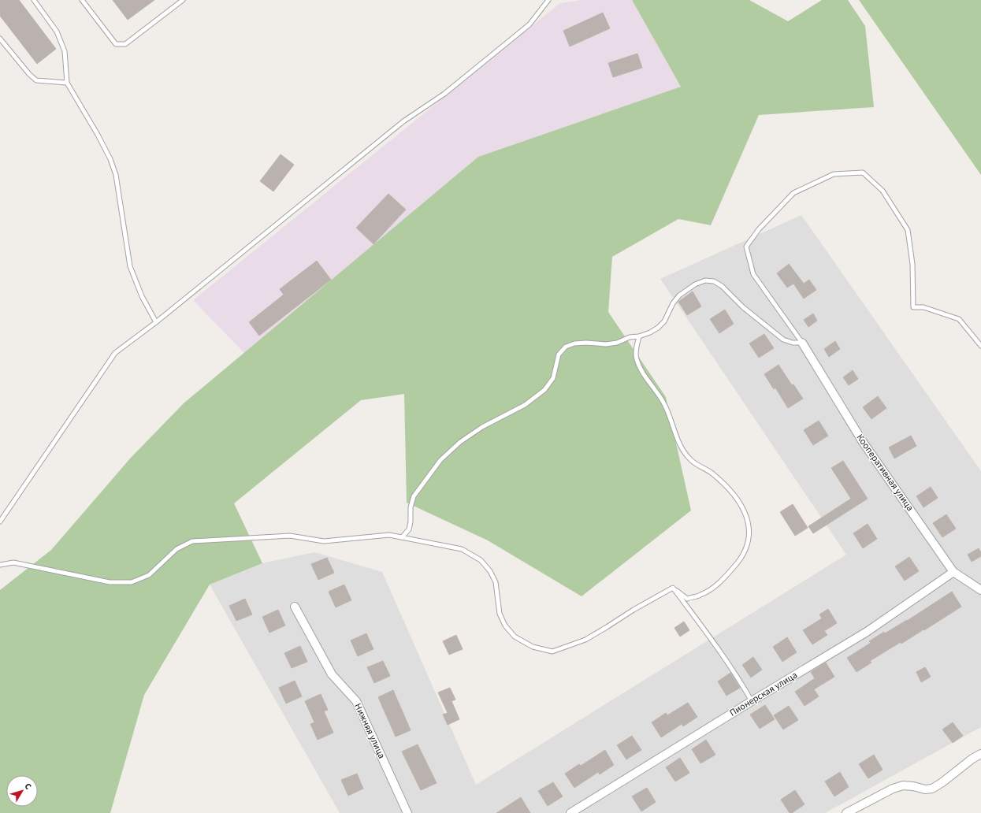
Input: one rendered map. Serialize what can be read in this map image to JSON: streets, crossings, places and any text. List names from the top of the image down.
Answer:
{
  "streets": {
    "street": ["Кооперативная улица", "Пионерская улица", "Нижняя улица"]
  },
  "crossings": [
    ["Кооперативная улица", "Пионерская улица"]
  ],
  "north": "top right"
}
